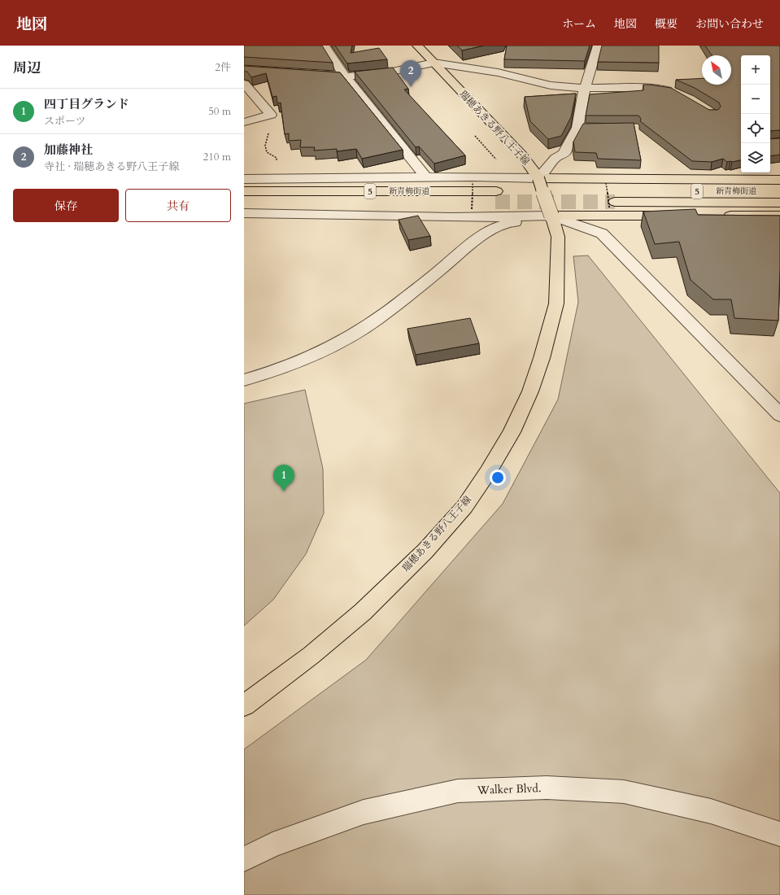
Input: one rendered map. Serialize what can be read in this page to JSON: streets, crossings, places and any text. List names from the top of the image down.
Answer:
{
  "streets": {
    "main road": ["瑞穂あきる野八王子線", "5", "新青梅街道"],
    "street": ["Walker Blvd."]
  },
  "north": "top left",
  "page": {
    "header": "地図",
    "nav": [
      "ホーム",
      "地図",
      "概要",
      "お問い合わせ"
    ],
    "heading": ["周辺", "2件"],
    "map_buttons": ["+", "−"],
    "pins": ["2", "1"],
    "list": [
      {
        "mark": "1",
        "name": "四丁目グランド",
        "note": "スポーツ",
        "value": "50 m"
      },
      {
        "mark": "2",
        "name": "加藤神社",
        "note": "寺社 · 瑞穂あきる野八王子線",
        "value": "210 m"
      }
    ],
    "buttons": ["保存", "共有"]
  }
}
